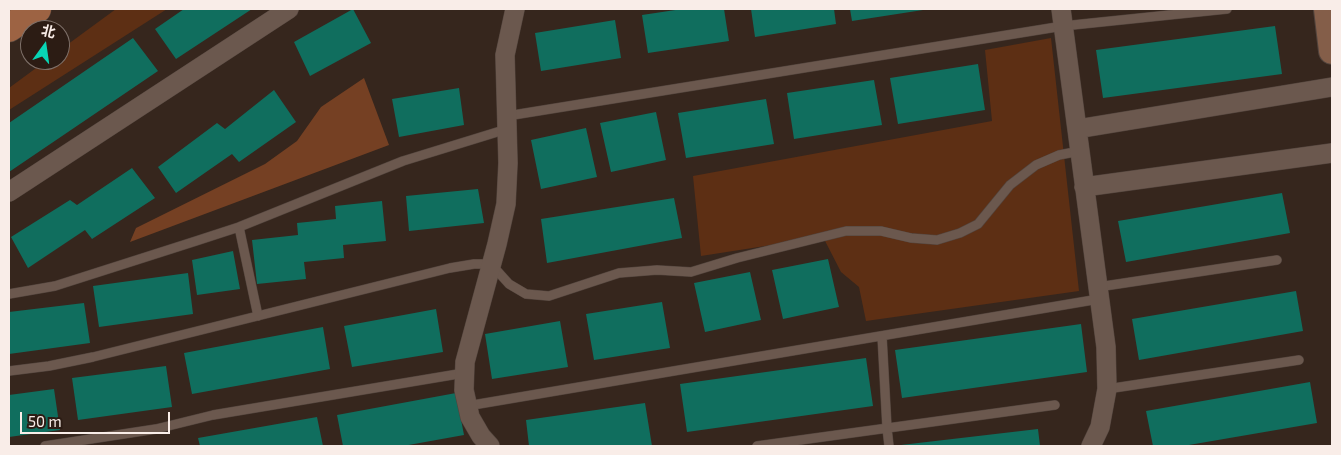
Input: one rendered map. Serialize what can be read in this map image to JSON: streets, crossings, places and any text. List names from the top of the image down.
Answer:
{
  "scale_bar": "50 m",
  "north": "top"
}
